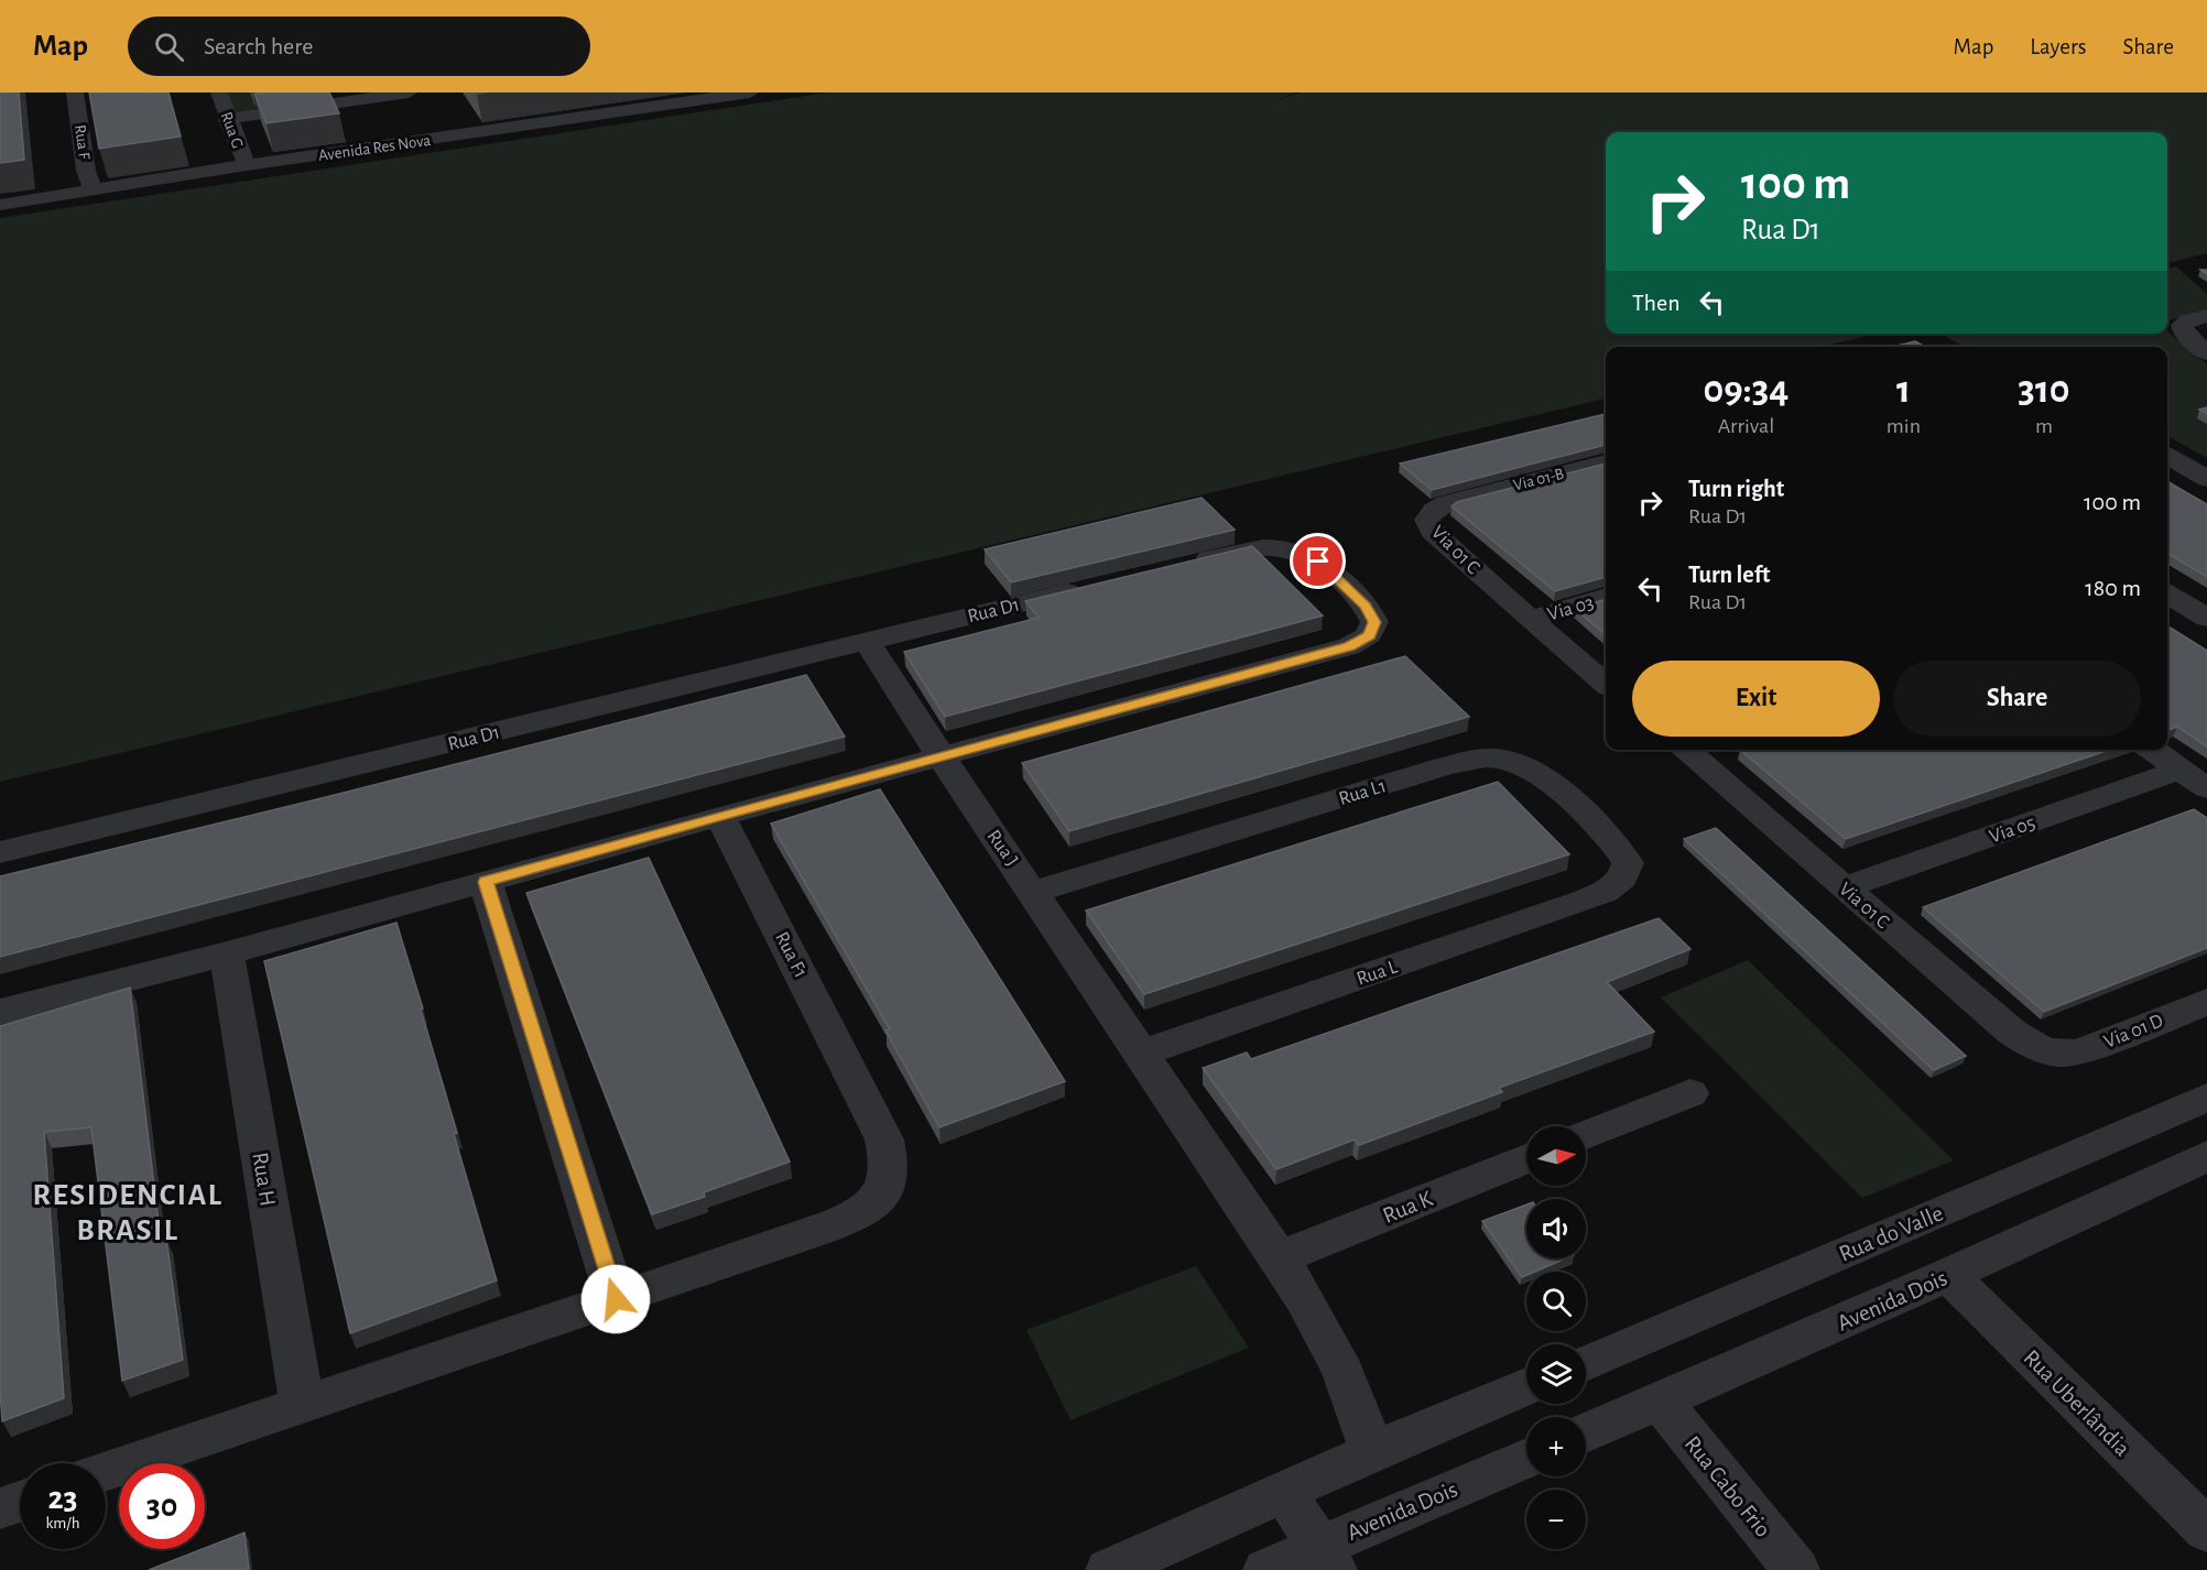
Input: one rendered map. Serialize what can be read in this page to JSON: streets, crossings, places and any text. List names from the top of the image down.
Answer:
{
  "streets": {
    "street": [
      "Rua G",
      "Rua F",
      "Avenida Res Nova",
      "Via 01-B",
      "Via 01 C",
      "Via 03",
      "Rua D1",
      "Rua L1",
      "Via 05",
      "Rua J",
      "Rua F1",
      "Rua L",
      "Via 01 D",
      "Rua H",
      "Rua K",
      "Rua do Valle",
      "Avenida Dois",
      "Rua Uberlândia",
      "Rua Cabo Frio"
    ]
  },
  "crossings": [
    ["Rua G", "Avenida Res Nova"],
    ["Rua F", "Avenida Res Nova"],
    ["Via 01-B", "Via 01 C"],
    ["Via 01 C", "Via 03"],
    ["Via 01 C", "Via 05"],
    ["Via 01 C", "Via 01 D"],
    ["Rua D1", "Rua J"],
    ["Rua L1", "Rua J"],
    ["Rua L1", "Rua L"],
    ["Rua J", "Rua L"],
    ["Rua J", "Rua K"],
    ["Rua F1", "Rua H"],
    ["Avenida Dois", "Rua Uberlândia"],
    ["Avenida Dois", "Rua Cabo Frio"]
  ],
  "districts": ["RESIDENCIAL BRASIL"],
  "north": "right",
  "page": {
    "header": "Map",
    "search": "Search here",
    "nav": ["Map", "Layers", "Share"],
    "turn": ["100 m", "Rua D1"],
    "then": "Then",
    "eta": [
      "09:34",
      "Arrival",
      "1",
      "min",
      "310",
      "m"
    ],
    "list": [
      {
        "name": "Turn right",
        "note": "Rua D1",
        "value": "100 m"
      },
      {
        "name": "Turn left",
        "note": "Rua D1",
        "value": "180 m"
      }
    ],
    "buttons": ["Exit", "Share"],
    "map_buttons": ["+", "−"],
    "speed": "23 km/h",
    "limit": "30"
  }
}
